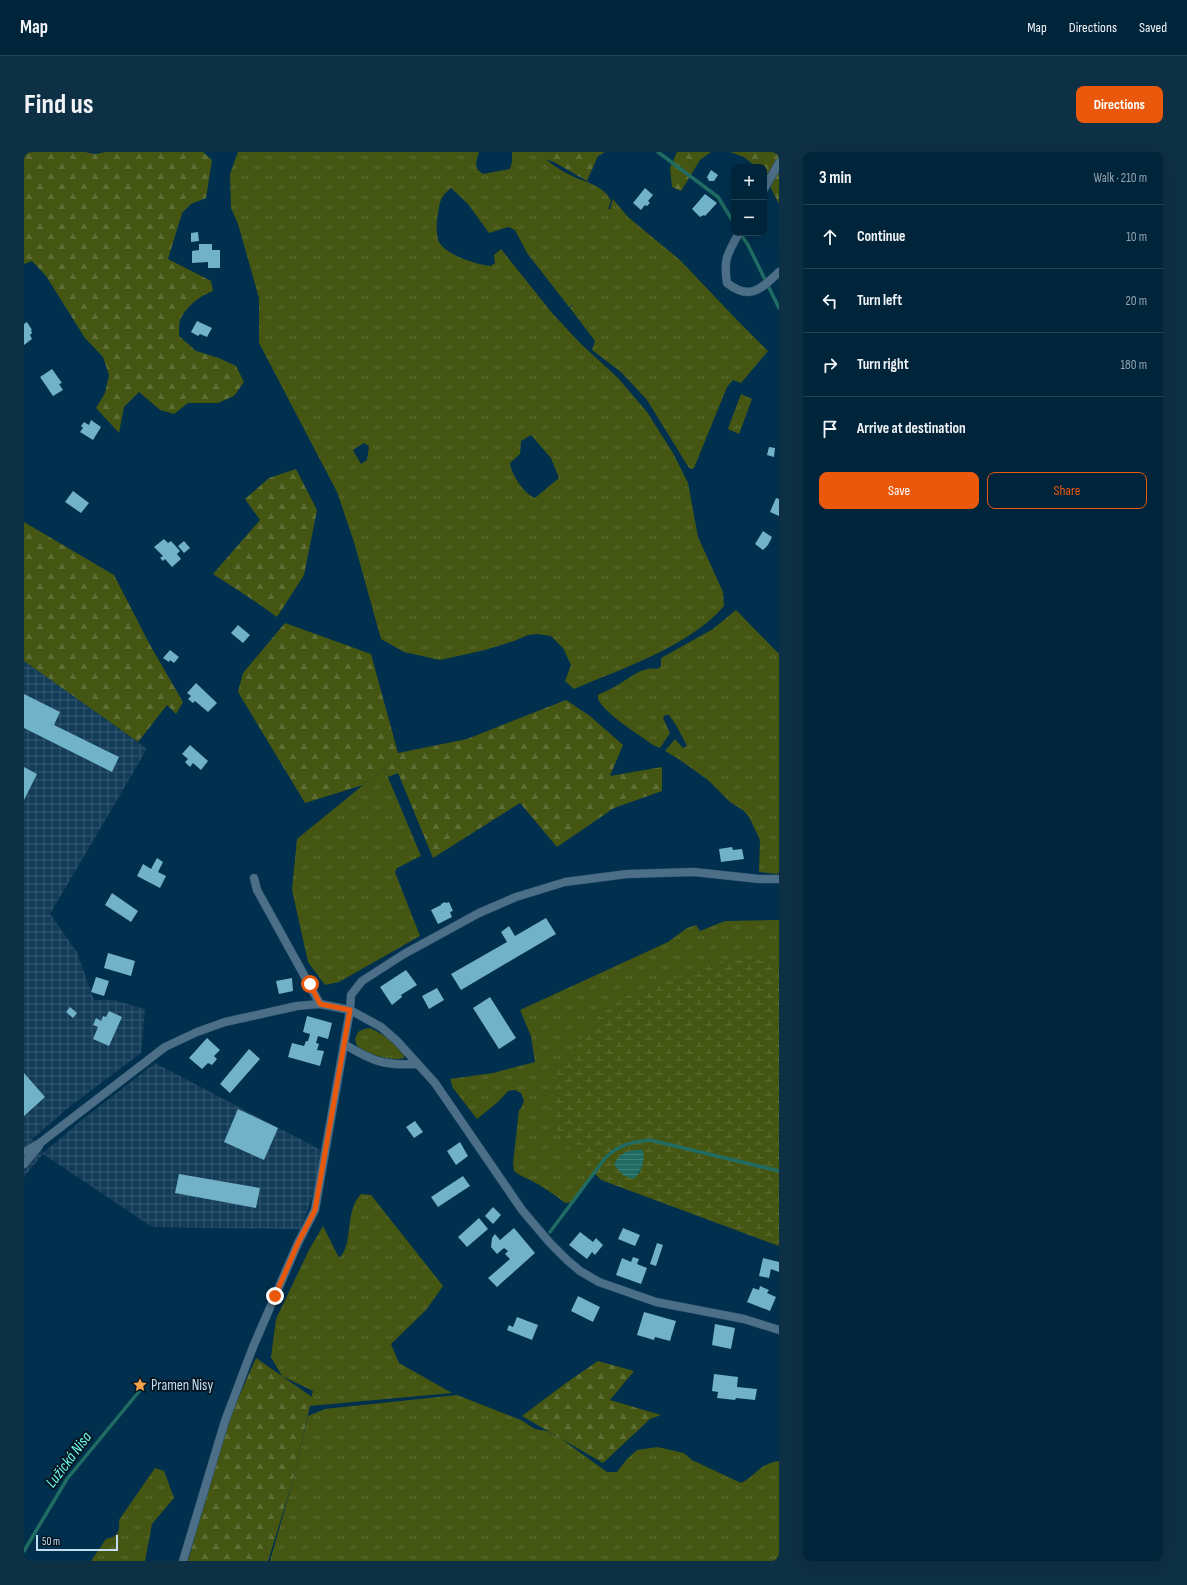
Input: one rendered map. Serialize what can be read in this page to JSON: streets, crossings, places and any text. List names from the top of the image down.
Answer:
{
  "water": ["Lužická Nisa"],
  "places": {
    "place": ["Pramen Nisy"]
  },
  "scale_bar": "50 m",
  "page": {
    "header": "Map",
    "nav": ["Map", "Directions", "Saved"],
    "buttons": [
      "Directions",
      ["Save", "Share"]
    ],
    "title": "Find us",
    "heading": ["3 min", "Walk · 210 m"],
    "map_buttons": ["+", "−"],
    "list": [
      ["Continue", "10 m"],
      ["Turn left", "20 m"],
      ["Turn right", "180 m"],
      "Arrive at destination"
    ],
    "scale": "50 m"
  }
}
